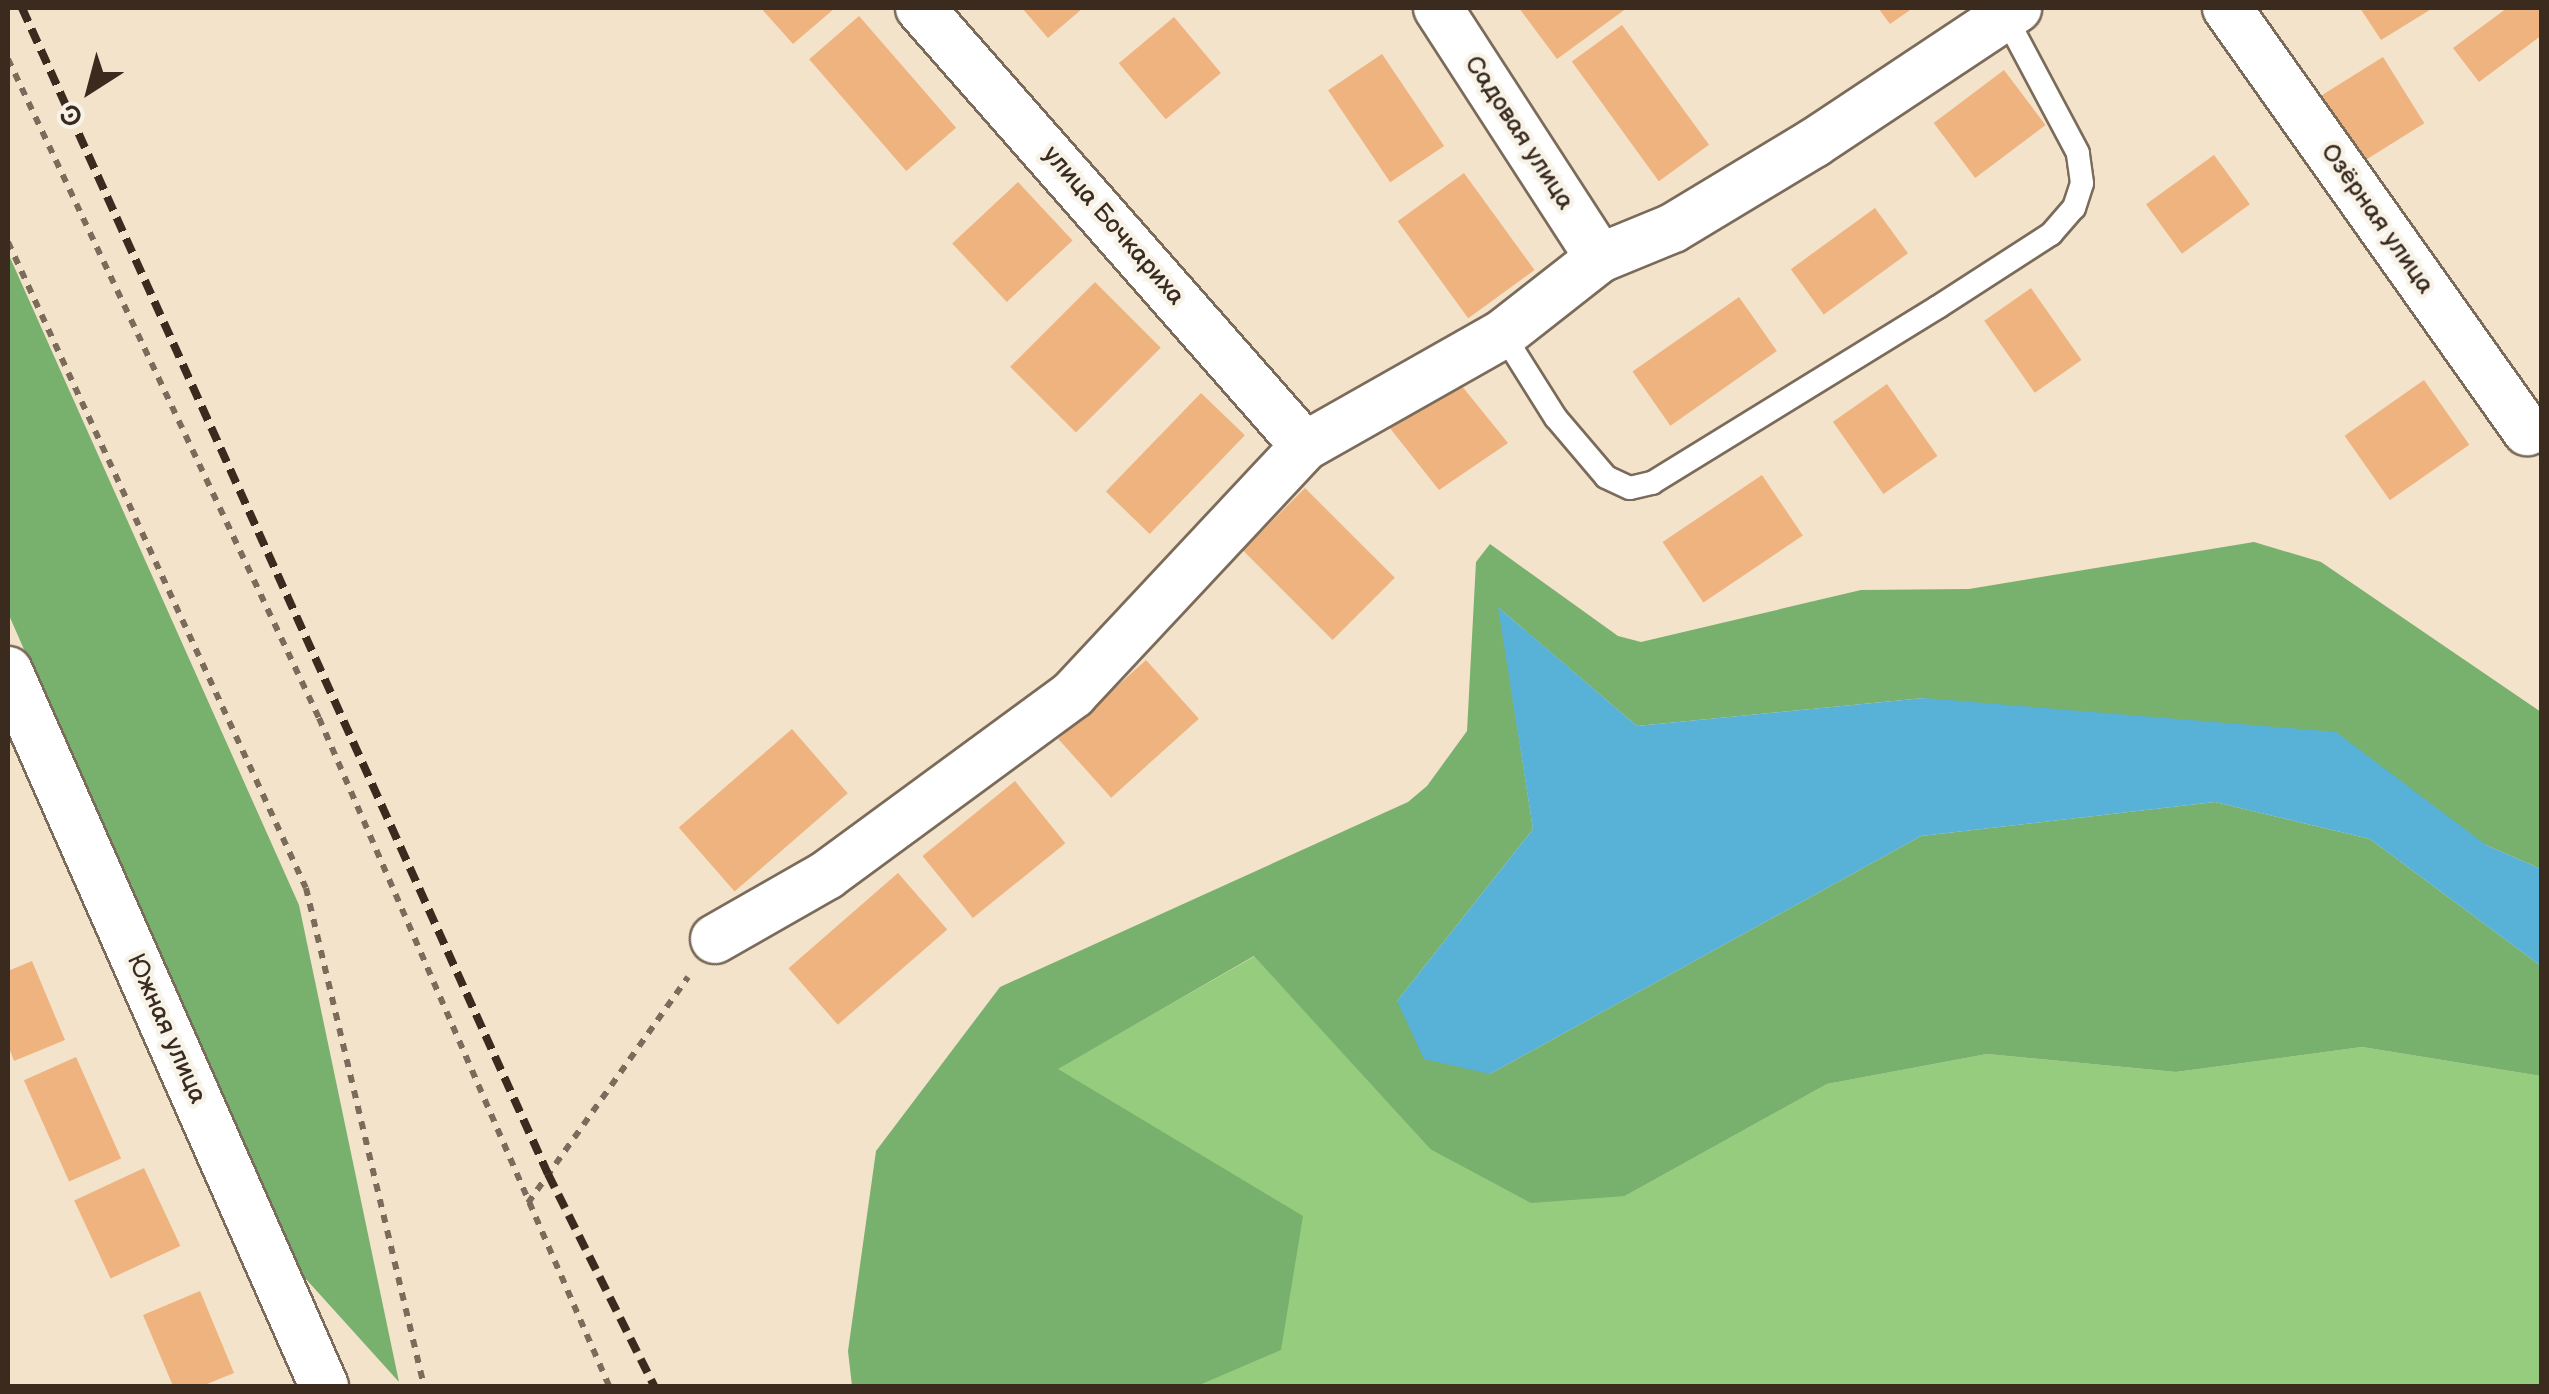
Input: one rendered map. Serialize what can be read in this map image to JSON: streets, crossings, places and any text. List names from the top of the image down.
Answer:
{
  "streets": {
    "street": [
      "Садовая улица",
      "Озёрная улица",
      "улица Бочкариха",
      "Южная улица"
    ]
  },
  "north": "bottom left"
}
